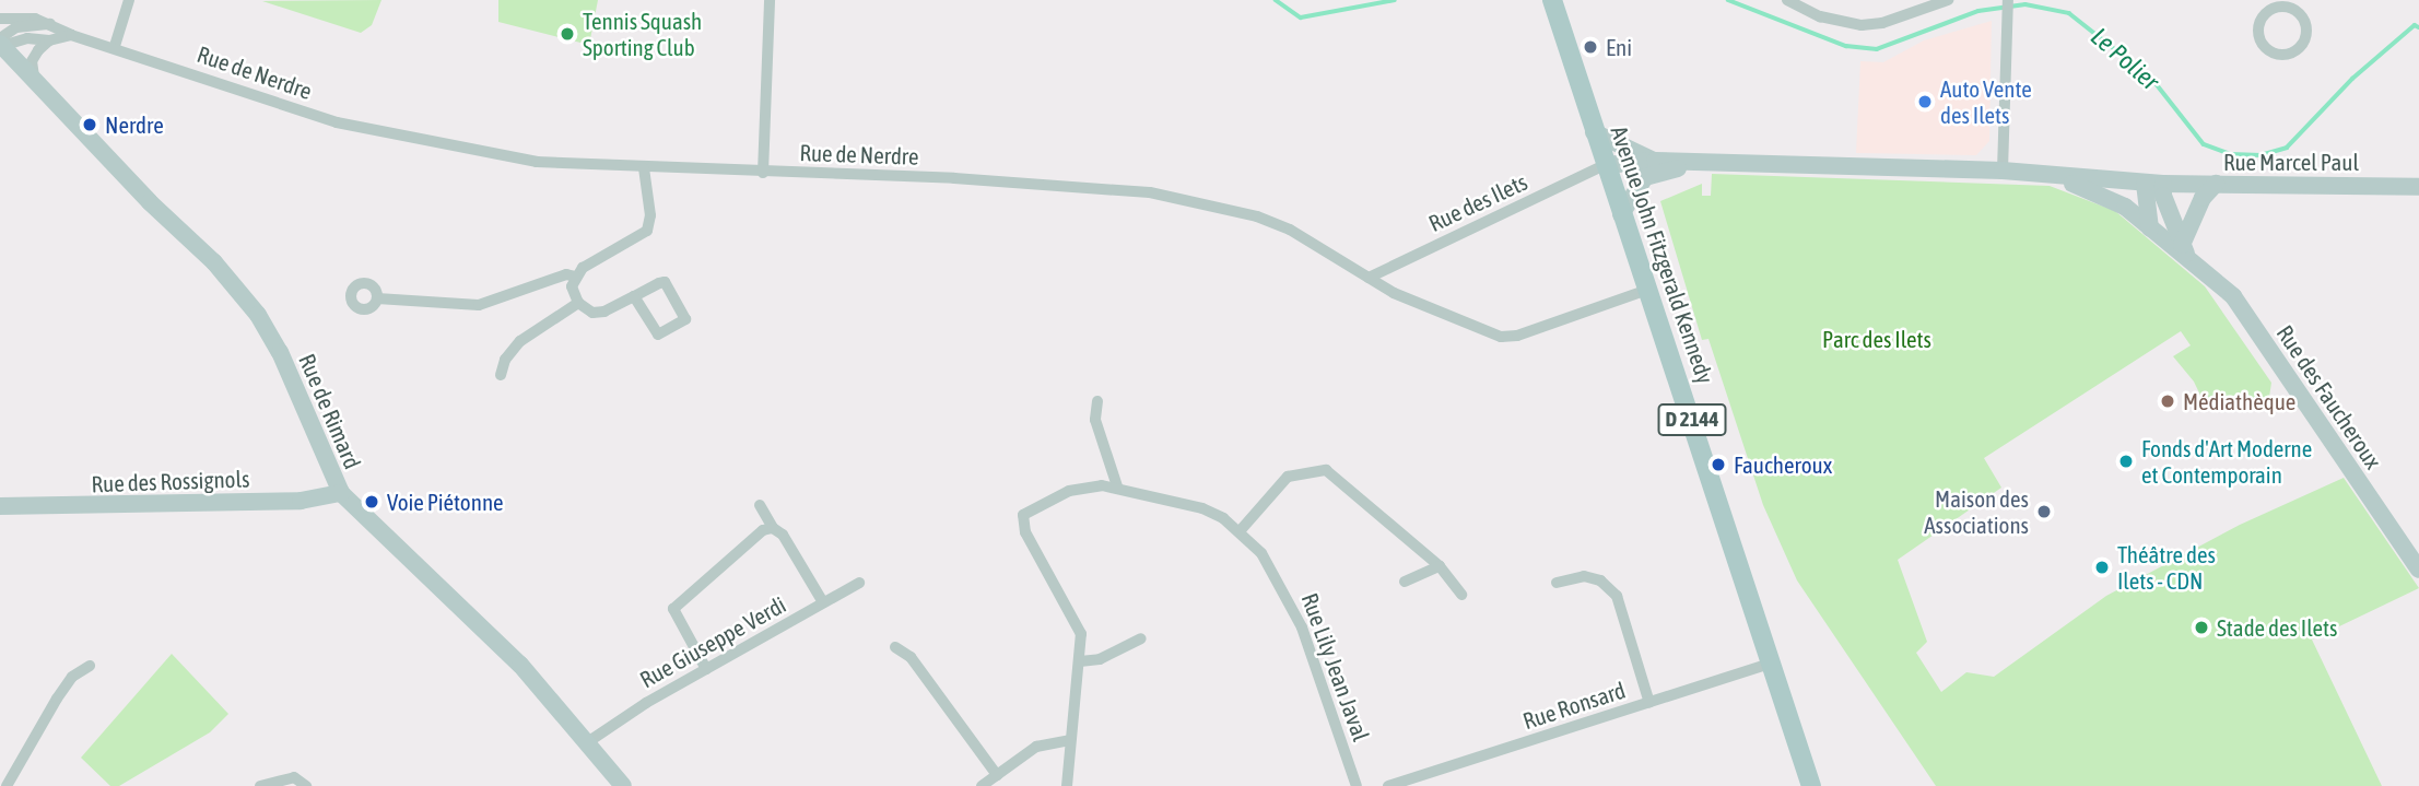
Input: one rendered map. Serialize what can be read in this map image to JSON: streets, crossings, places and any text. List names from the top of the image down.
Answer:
{
  "streets": {
    "main road": ["Avenue John Fitzgerald Kennedy", "D 2144"],
    "street": [
      "Rue de Nerdre",
      "Rue Marcel Paul",
      "Rue des Ilets",
      "Rue des Faucheroux",
      "Rue de Rimard",
      "Rue des Rossignols",
      "Rue Giuseppe Verdi",
      "Rue Lily Jean Javal",
      "Rue Ronsard"
    ]
  },
  "crossings": [
    ["Rue de Nerdre", "Rue des Ilets"],
    ["Rue de Nerdre", "Avenue John Fitzgerald Kennedy"],
    ["Rue de Nerdre", "Rue de Rimard"],
    ["Rue Marcel Paul", "Rue des Faucheroux"],
    ["Rue des Ilets", "Avenue John Fitzgerald Kennedy"],
    ["Rue des Ilets", "Rue des Faucheroux"],
    ["Avenue John Fitzgerald Kennedy", "Rue des Faucheroux"],
    ["Avenue John Fitzgerald Kennedy", "Rue Ronsard"],
    ["Rue de Rimard", "Rue des Rossignols"],
    ["Rue de Rimard", "Rue Giuseppe Verdi"]
  ],
  "water": ["Le Polier"],
  "parks": ["Parc des Ilets"],
  "places": [
    "Tennis Squash Sporting Club",
    "Eni",
    "Auto Vente des Ilets",
    "Nerdre",
    "Médiathèque",
    "Fonds d'Art Moderne et Contemporain",
    "Faucheroux",
    "Voie Piétonne",
    "Maison des Associations",
    "Théâtre des Ilets - CDN",
    "Stade des Ilets"
  ]
}
